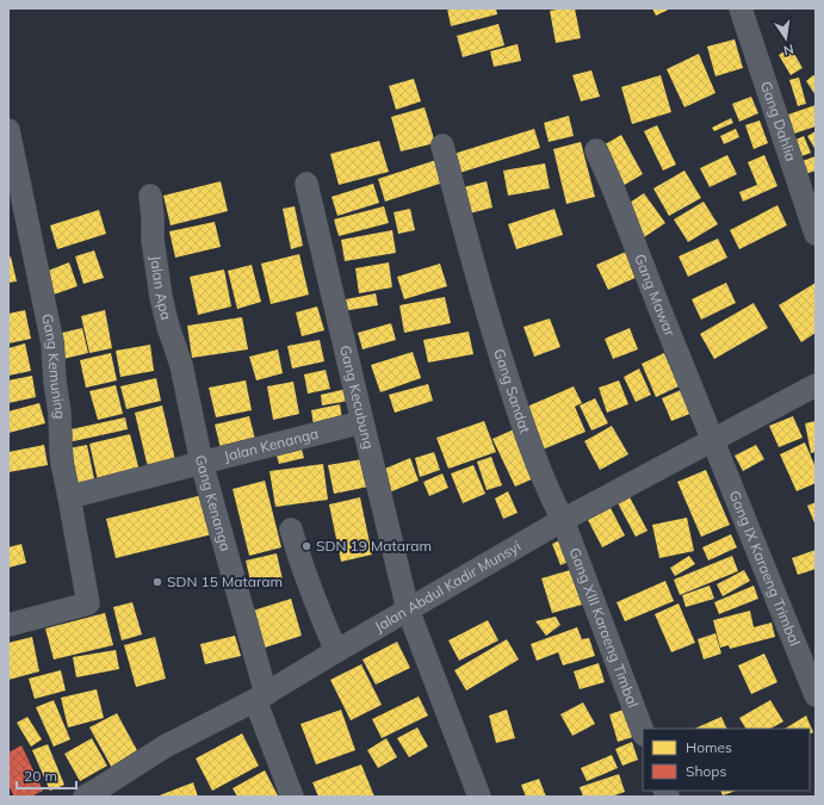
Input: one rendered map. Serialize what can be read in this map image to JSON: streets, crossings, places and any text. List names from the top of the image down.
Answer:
{
  "streets": {
    "street": [
      "Gang Dahlia",
      "Jalan Apa",
      "Gang Mawar",
      "Gang Kemuning",
      "Gang Sandat",
      "Gang Kecubung",
      "Jalan Kenanga",
      "Gang Kenanga",
      "Gang IX Karaeng Trimbal",
      "Jalan Abdul Kadir Munsyi",
      "Gang XIII Karaeng Timbal"
    ]
  },
  "crossings": [
    ["Jalan Apa", "Gang Kenanga"],
    ["Gang Mawar", "Gang IX Karaeng Trimbal"],
    ["Gang Mawar", "Jalan Abdul Kadir Munsyi"],
    ["Gang Kemuning", "Jalan Kenanga"],
    ["Gang Sandat", "Jalan Abdul Kadir Munsyi"],
    ["Gang Sandat", "Gang XIII Karaeng Timbal"],
    ["Gang Kecubung", "Jalan Kenanga"],
    ["Gang Kecubung", "Jalan Abdul Kadir Munsyi"],
    ["Jalan Kenanga", "Gang Kenanga"],
    ["Gang Kenanga", "Jalan Abdul Kadir Munsyi"],
    ["Gang IX Karaeng Trimbal", "Jalan Abdul Kadir Munsyi"],
    ["Jalan Abdul Kadir Munsyi", "Gang XIII Karaeng Timbal"]
  ],
  "places": ["SDN 19 Mataram", "SDN 15 Mataram"],
  "legend": ["Homes", "Shops"],
  "scale_bar": "20 m",
  "north": "bottom"
}
